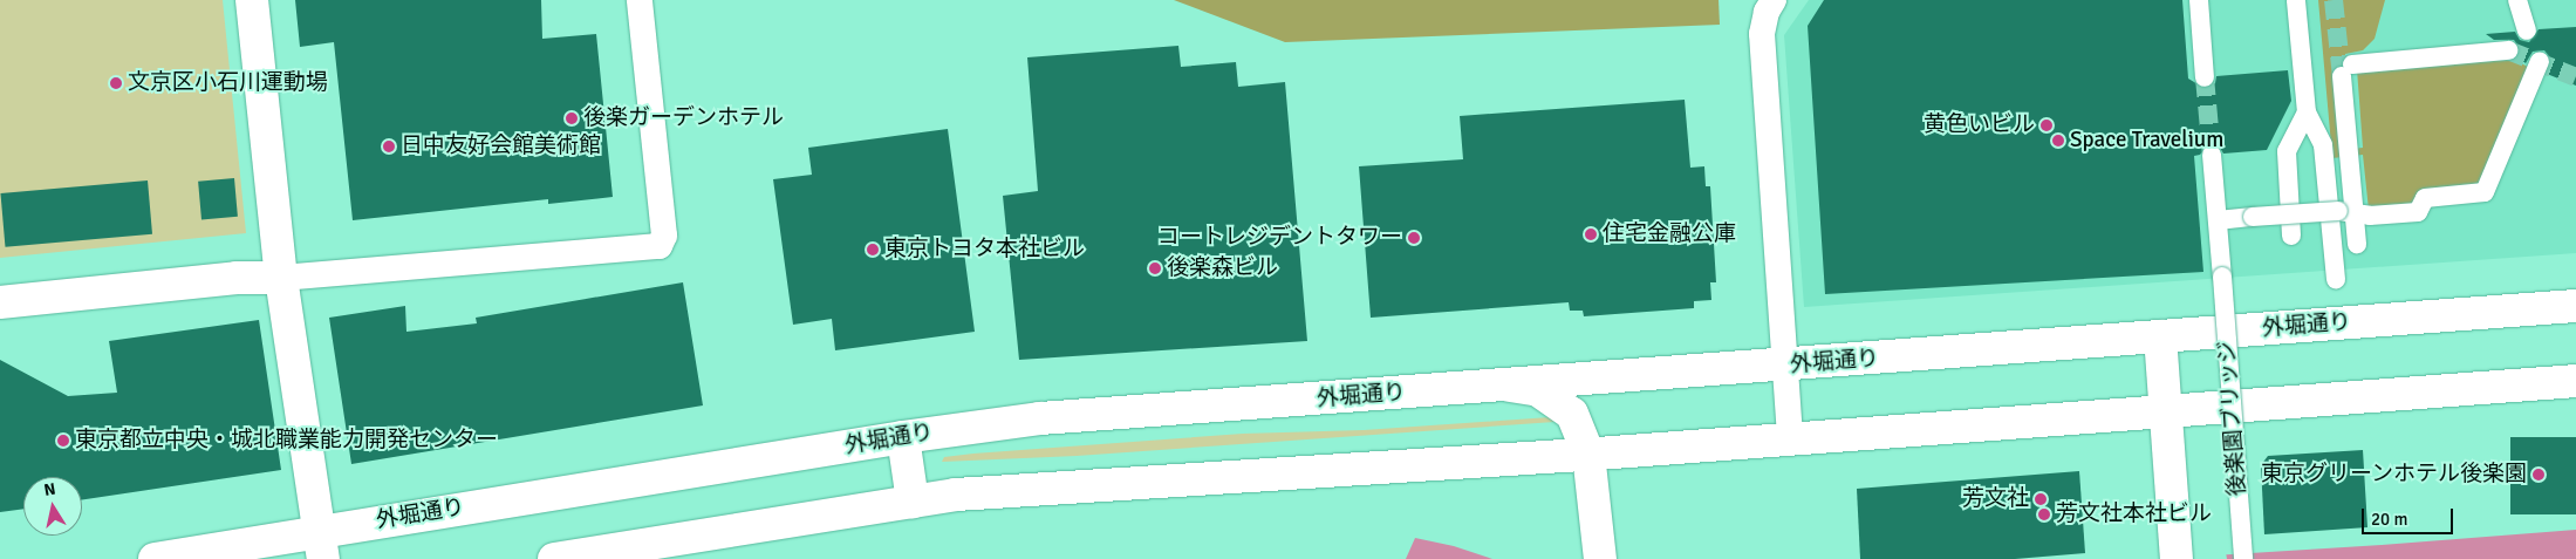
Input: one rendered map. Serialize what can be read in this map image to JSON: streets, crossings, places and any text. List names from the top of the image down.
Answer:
{
  "streets": {
    "main road": ["外堀通り"],
    "street": ["後楽園ブリッジ"]
  },
  "places": [
    "文京区小石川運動場",
    "後楽ガーデンホテル",
    "黄色いビル",
    "Space Travelium",
    "日中友好会館美術館",
    "住宅金融公庫",
    "コートレジデントタワー",
    "東京トヨタ本社ビル",
    "後楽森ビル",
    "東京都立中央・城北職業能力開発センター",
    "東京グリーンホテル後楽園",
    "芳文社",
    "芳文社本社ビル"
  ],
  "scale_bar": "20 m",
  "north": "top"
}
